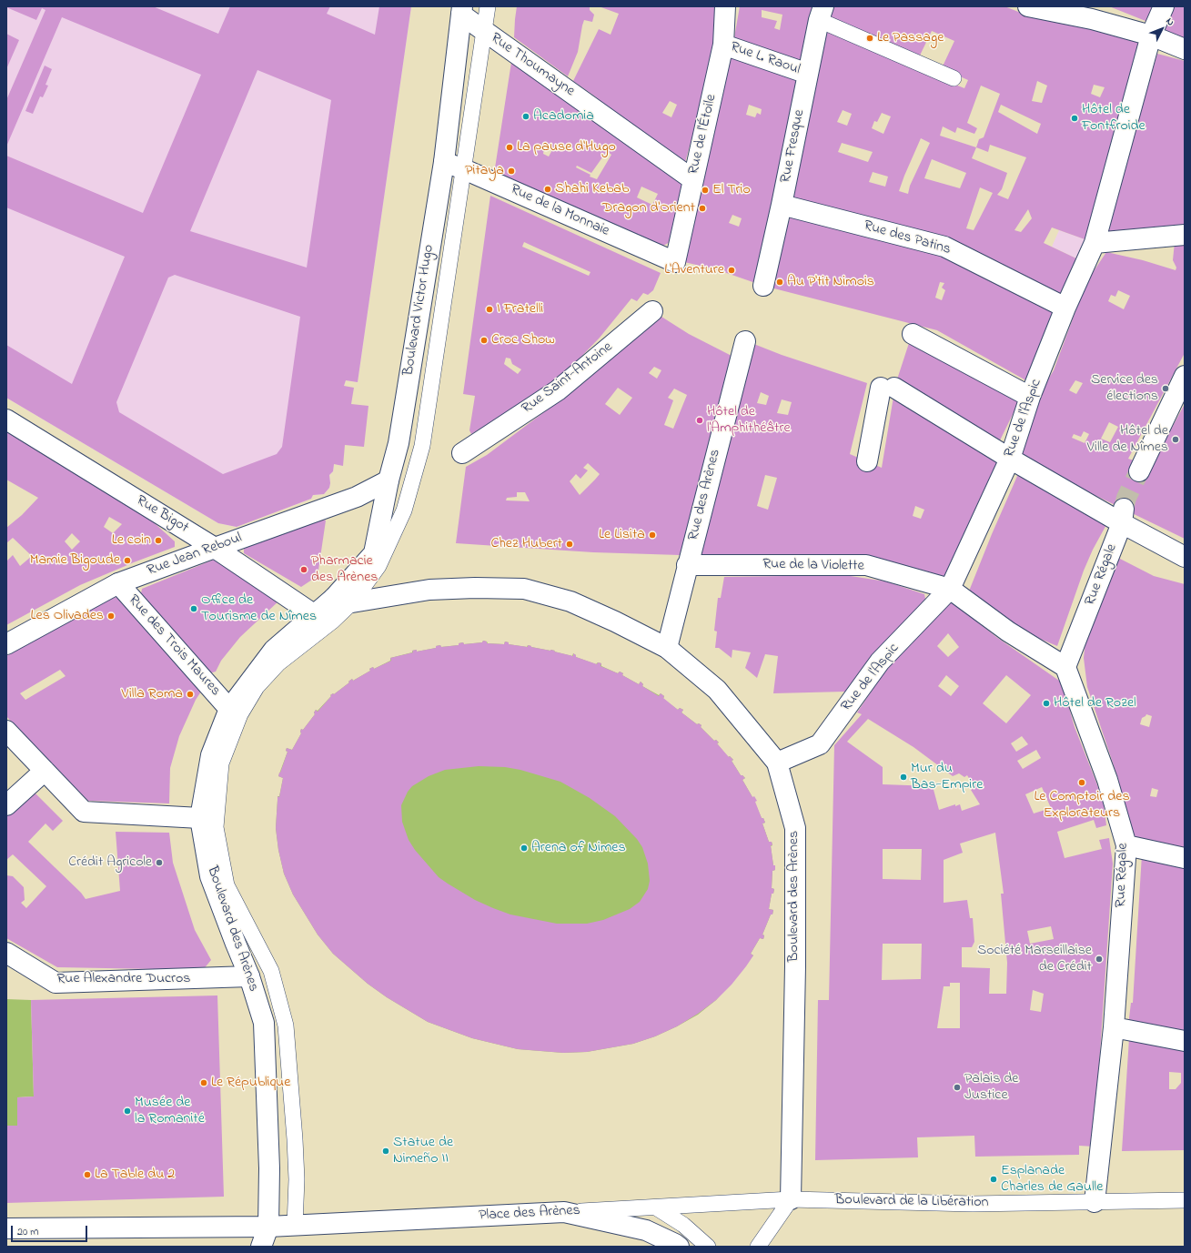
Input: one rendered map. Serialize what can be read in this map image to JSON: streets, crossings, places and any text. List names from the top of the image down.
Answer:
{
  "streets": {
    "street": [
      "Rue L. Raoul",
      "Rue Thoumayne",
      "Rue de l'Étoile",
      "Rue Fresque",
      "Rue de la Monnaie",
      "Rue des Patins",
      "Boulevard Victor Hugo",
      "Rue Saint-Antoine",
      "Rue de l'Aspic",
      "Rue des Arènes",
      "Rue Bigot",
      "Rue Jean Reboul",
      "Rue de la Violette",
      "Rue Régale",
      "Rue des Trois Maures",
      "Boulevard des Arènes",
      "Rue Alexandre Ducros",
      "Place des Arènes"
    ],
    "lane": ["Boulevard de la Libération"]
  },
  "crossings": [
    ["Rue L. Raoul", "Rue de l'Étoile"],
    ["Rue L. Raoul", "Rue Fresque"],
    ["Rue Thoumayne", "Rue de l'Étoile"],
    ["Rue Thoumayne", "Boulevard Victor Hugo"],
    ["Rue de l'Étoile", "Rue de la Monnaie"],
    ["Rue Fresque", "Rue des Patins"],
    ["Rue de la Monnaie", "Boulevard Victor Hugo"],
    ["Rue des Patins", "Rue de l'Aspic"],
    ["Boulevard Victor Hugo", "Rue Jean Reboul"],
    ["Boulevard Victor Hugo", "Boulevard des Arènes"],
    ["Boulevard Victor Hugo", "Place des Arènes"],
    ["Rue de l'Aspic", "Rue de la Violette"],
    ["Rue de l'Aspic", "Boulevard des Arènes"],
    ["Rue des Arènes", "Rue de la Violette"],
    ["Rue des Arènes", "Boulevard des Arènes"],
    ["Rue Bigot", "Rue Jean Reboul"],
    ["Rue Bigot", "Boulevard des Arènes"],
    ["Rue Jean Reboul", "Rue des Trois Maures"],
    ["Rue de la Violette", "Rue Régale"],
    ["Rue Régale", "Boulevard de la Libération"],
    ["Rue des Trois Maures", "Boulevard des Arènes"],
    ["Boulevard des Arènes", "Rue Alexandre Ducros"],
    ["Boulevard des Arènes", "Boulevard de la Libération"],
    ["Boulevard des Arènes", "Place des Arènes"],
    ["Boulevard de la Libération", "Place des Arènes"]
  ],
  "places": [
    "Le Passage",
    "Acadomia",
    "Hôtel de Fontfroide",
    "La pause d'Hugo",
    "Pitaya",
    "Shahi Kebab",
    "El Trio",
    "Dragon d'Orient",
    "L'Aventure",
    "Au P'tit Nimois",
    "I Fratelli",
    "Croc Show",
    "Service des élections",
    "Hôtel de l'Amphithéâtre",
    "Hôtel de Ville de Nîmes",
    "Le Lisita",
    "Le coin",
    "Chez Hubert",
    "Mamie Bigoude",
    "Pharmacie des Arènes",
    "Office de Tourisme de Nîmes",
    "Les Olivades",
    "Villa Roma",
    "Hôtel de Rozel",
    "Mur du Bas-Empire",
    "Le Comptoir des Explorateurs",
    "Arena of Nimes",
    "Crédit Agricole",
    "Société Marseillaise de Crédit",
    "Le République",
    "Palais de Justice",
    "Musée de la Romanité",
    "Statue de Nimeño II",
    "La Table du 2",
    "Esplanade Charles de Gaulle"
  ],
  "scale_bar": "20 m",
  "north": "top right"
}
